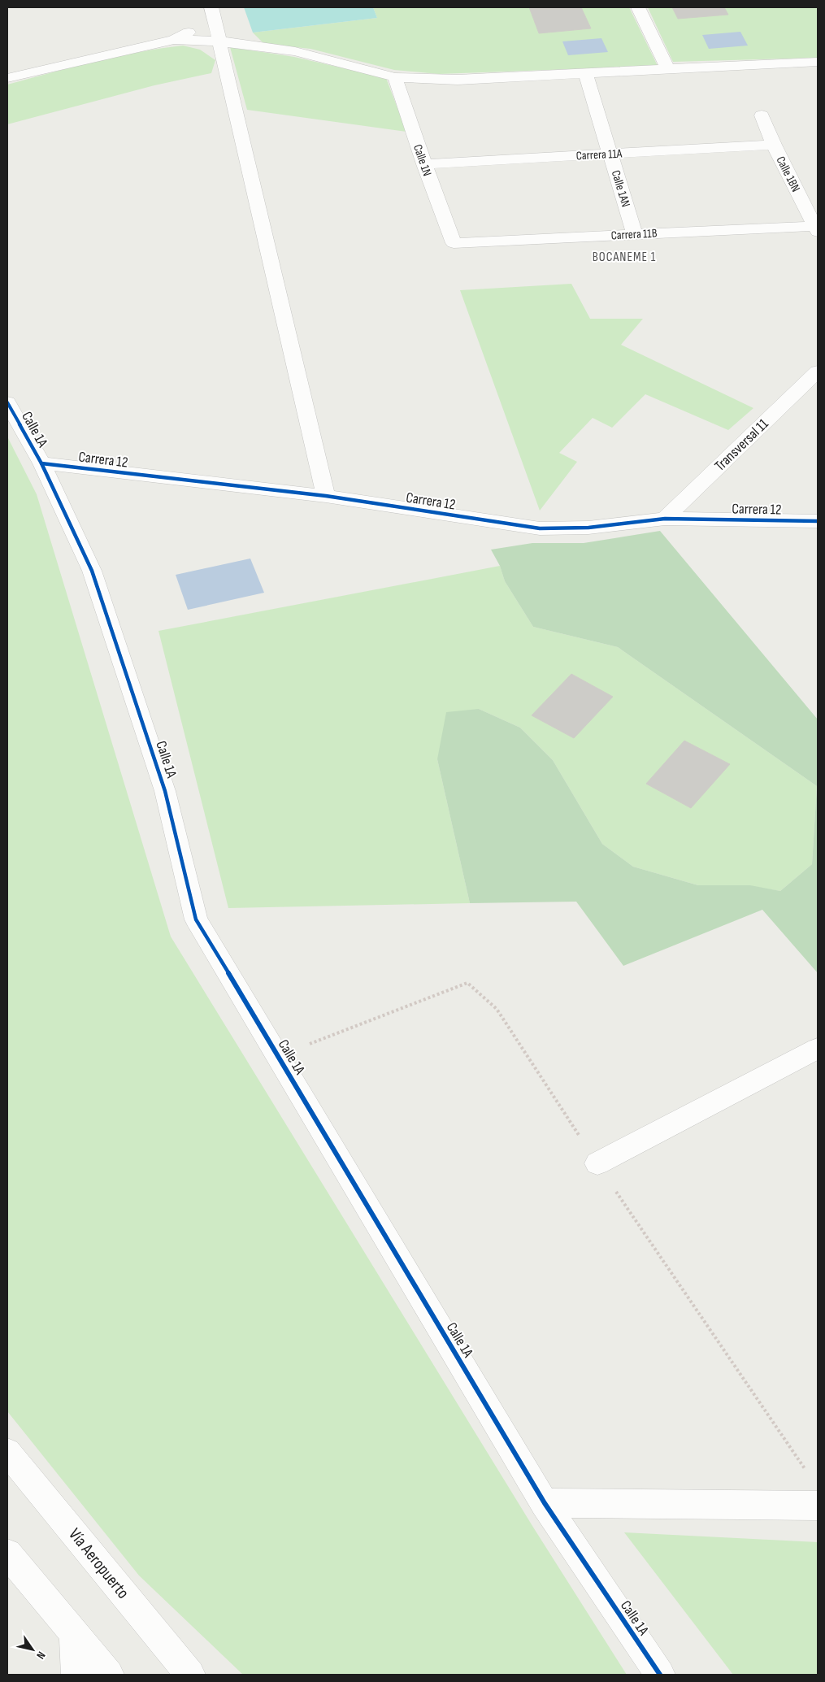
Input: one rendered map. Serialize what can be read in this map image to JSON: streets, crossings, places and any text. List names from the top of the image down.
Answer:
{
  "streets": {
    "street": [
      "Carrera 11A",
      "Calle 1N",
      "Calle 1BN",
      "Calle 1AN",
      "Carrera 11B",
      "Calle 1A",
      "Transversal 11",
      "Carrera 12",
      "Vía Aeropuerto"
    ]
  },
  "crossings": [
    ["Carrera 11A", "Calle 1N"],
    ["Carrera 11A", "Calle 1BN"],
    ["Carrera 11A", "Calle 1AN"],
    ["Calle 1N", "Carrera 11B"],
    ["Calle 1BN", "Carrera 11B"],
    ["Calle 1AN", "Carrera 11B"],
    ["Calle 1A", "Carrera 12"],
    ["Transversal 11", "Carrera 12"]
  ],
  "districts": ["BOCANEME 1"],
  "north": "bottom right"
}
